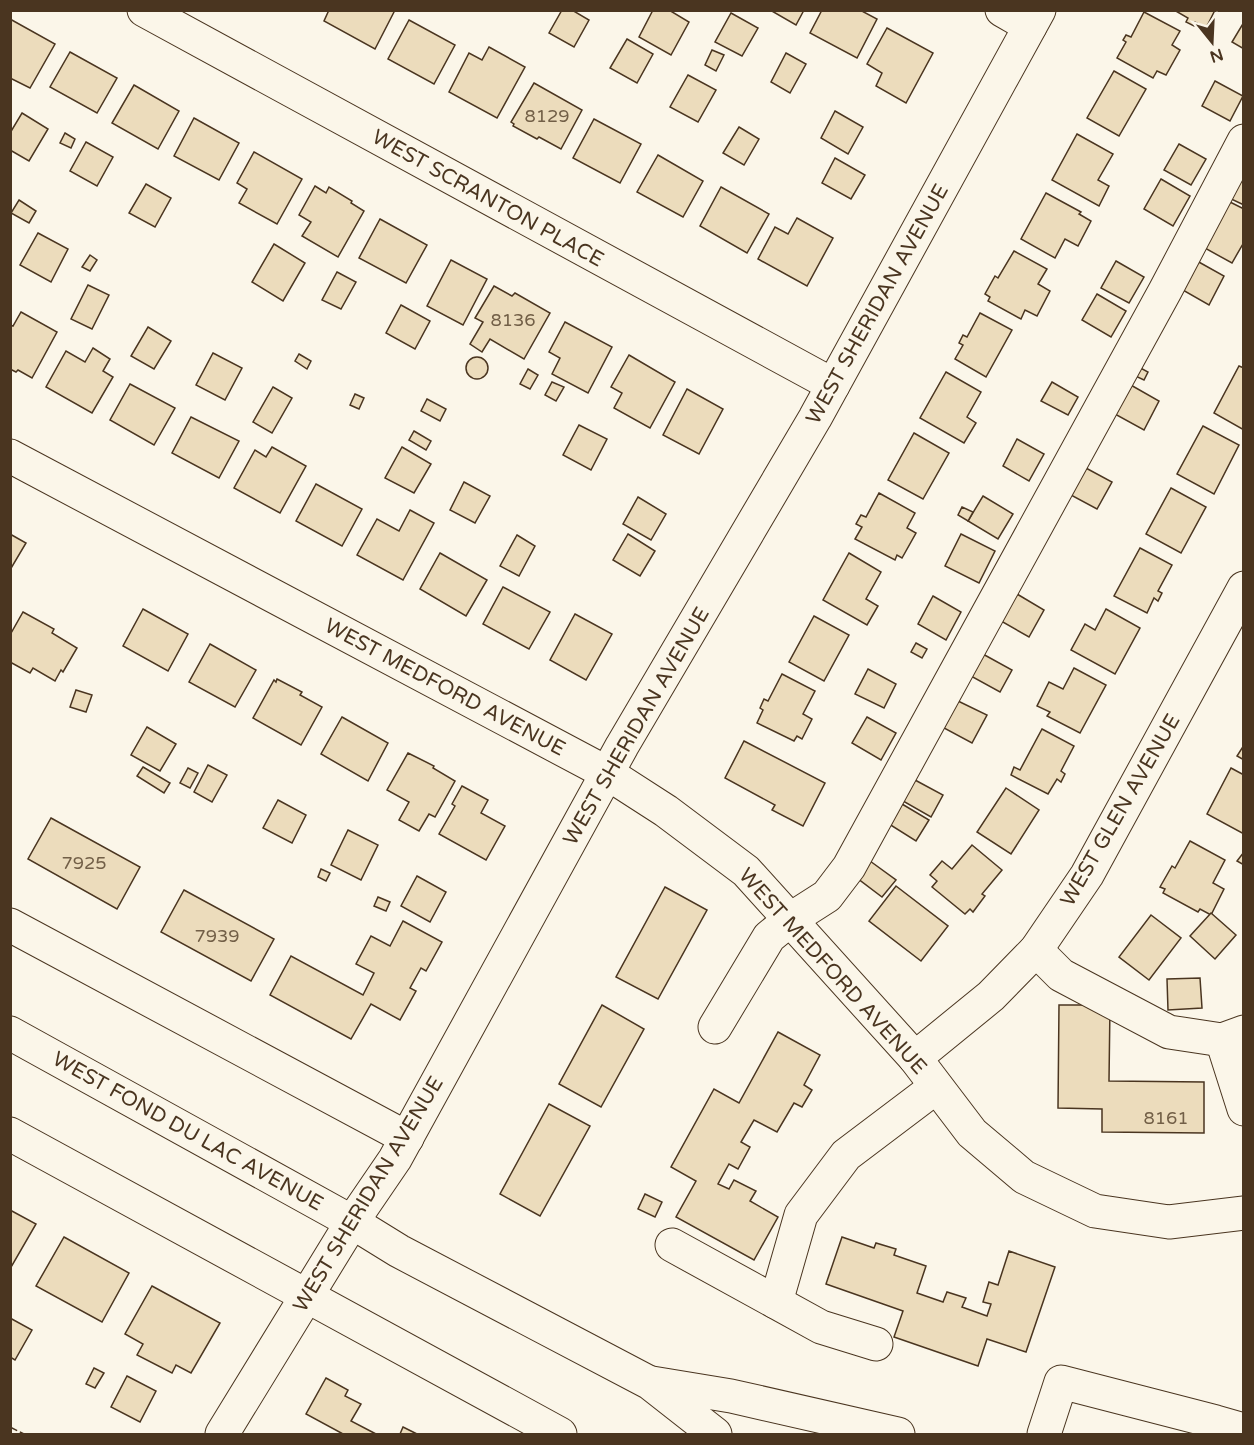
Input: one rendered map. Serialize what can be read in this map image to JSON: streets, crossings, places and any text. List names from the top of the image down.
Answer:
{
  "streets": {
    "street": [
      "WEST SCRANTON PLACE",
      "WEST SHERIDAN AVENUE",
      "WEST MEDFORD AVENUE",
      "WEST GLEN AVENUE",
      "WEST FOND DU LAC AVENUE"
    ]
  },
  "crossings": [
    ["WEST SCRANTON PLACE", "WEST SHERIDAN AVENUE"],
    ["WEST SHERIDAN AVENUE", "WEST MEDFORD AVENUE"],
    ["WEST SHERIDAN AVENUE", "WEST FOND DU LAC AVENUE"],
    ["WEST MEDFORD AVENUE", "WEST GLEN AVENUE"]
  ],
  "house_numbers": [
    "8129",
    "8136",
    "7925",
    "7939",
    "8161"
  ],
  "north": "bottom"
}
